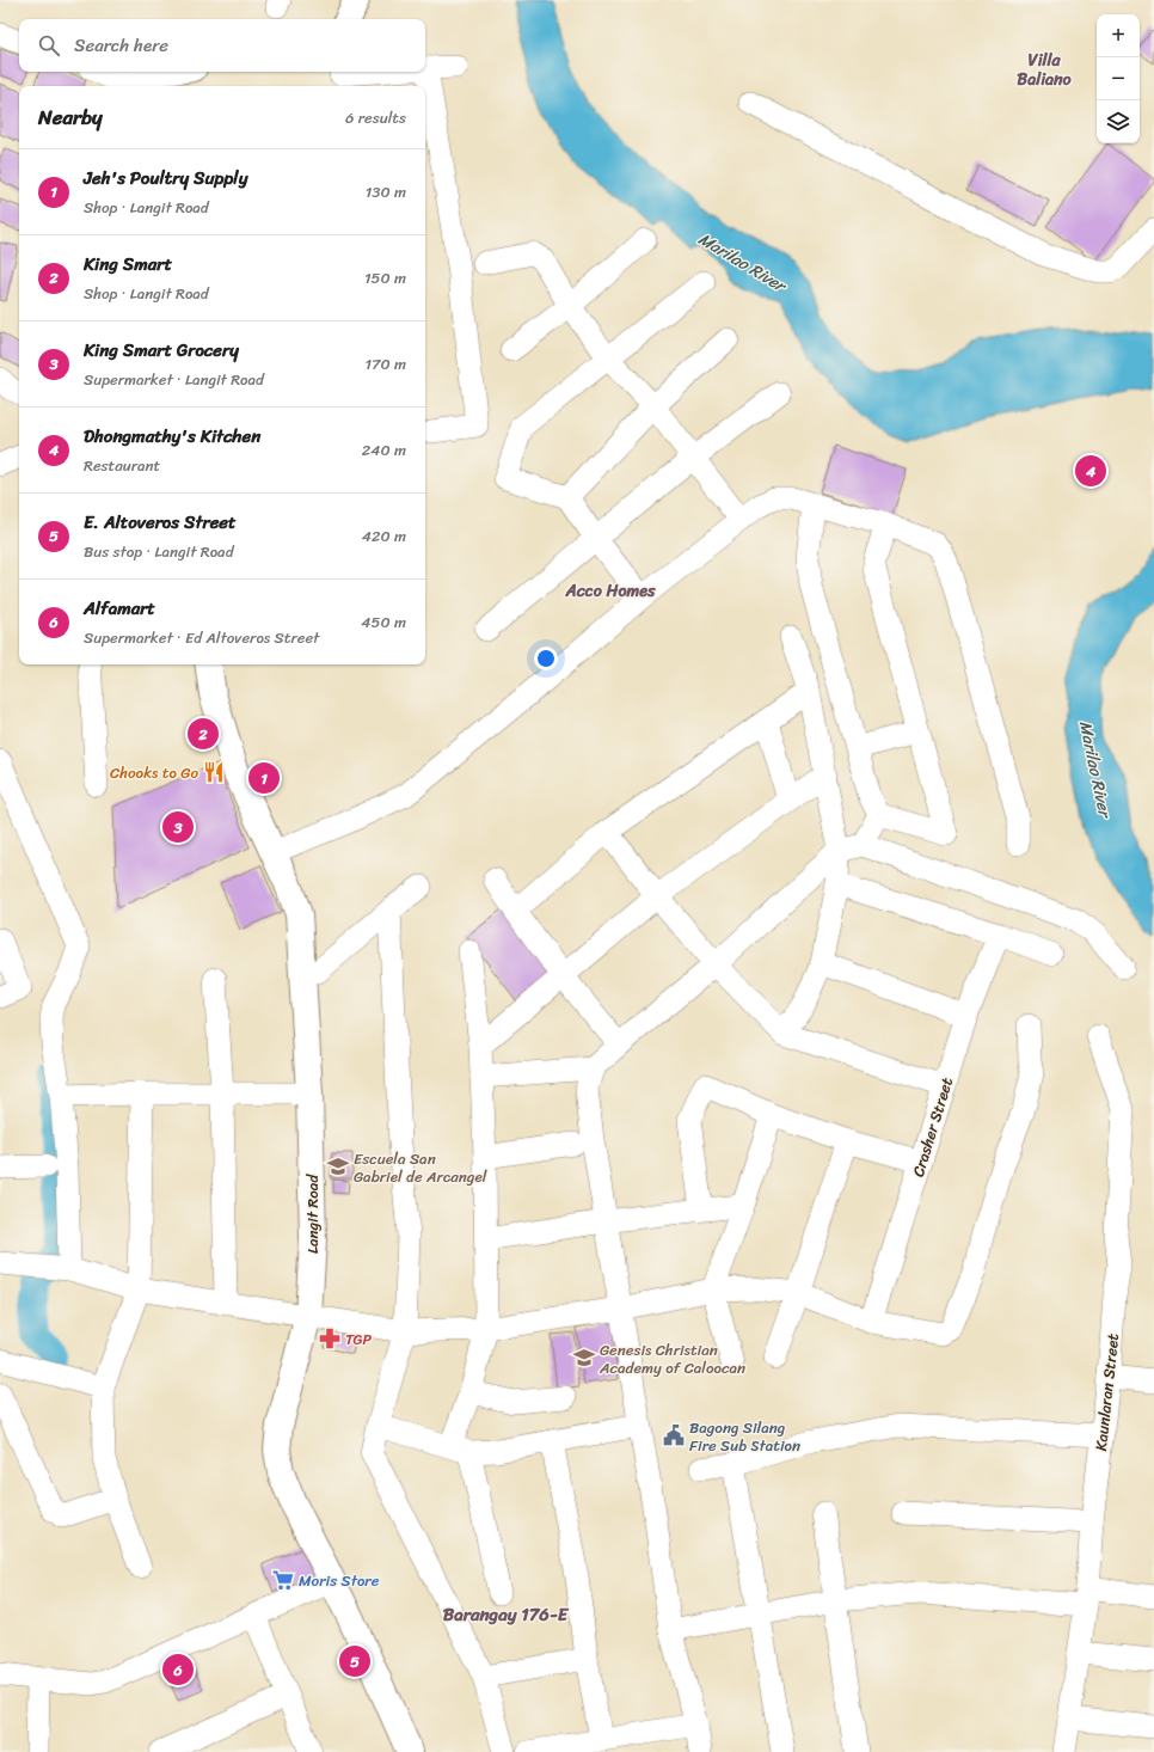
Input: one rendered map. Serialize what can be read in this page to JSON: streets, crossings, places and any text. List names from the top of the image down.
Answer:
{
  "streets": {
    "main road": ["Langit Road"],
    "street": ["Crasher Street", "Kaunlaran Street"]
  },
  "districts": ["Villa Baliano", "Acco Homes", "Barangay 176-E"],
  "water": ["Marilao River"],
  "places": {
    "restaurant": ["Chooks to Go"],
    "school or university": ["Escuela San Gabriel de Arcangel", "Genesis Christian Academy of Caloocan"],
    "pharmacy": ["TGP"],
    "public building": ["Bagong Silang Fire Sub Station"],
    "supermarket": ["Moris Store"]
  },
  "page": {
    "map_buttons": ["+", "−"],
    "search": "Search here",
    "heading": ["Nearby", "6 results"],
    "list": [
      {
        "mark": "1",
        "name": "Jeh's Poultry Supply",
        "note": "Shop · Langit Road",
        "value": "130 m"
      },
      {
        "mark": "2",
        "name": "King Smart",
        "note": "Shop · Langit Road",
        "value": "150 m"
      },
      {
        "mark": "3",
        "name": "King Smart Grocery",
        "note": "Supermarket · Langit Road",
        "value": "170 m"
      },
      {
        "mark": "4",
        "name": "Dhongmathy's Kitchen",
        "note": "Restaurant",
        "value": "240 m"
      },
      {
        "mark": "5",
        "name": "E. Altoveros Street",
        "note": "Bus stop · Langit Road",
        "value": "420 m"
      },
      {
        "mark": "6",
        "name": "Alfamart",
        "note": "Supermarket · Ed Altoveros Street",
        "value": "450 m"
      }
    ],
    "pins": [
      "4",
      "2",
      "1",
      "3",
      "5",
      "6"
    ]
  }
}
